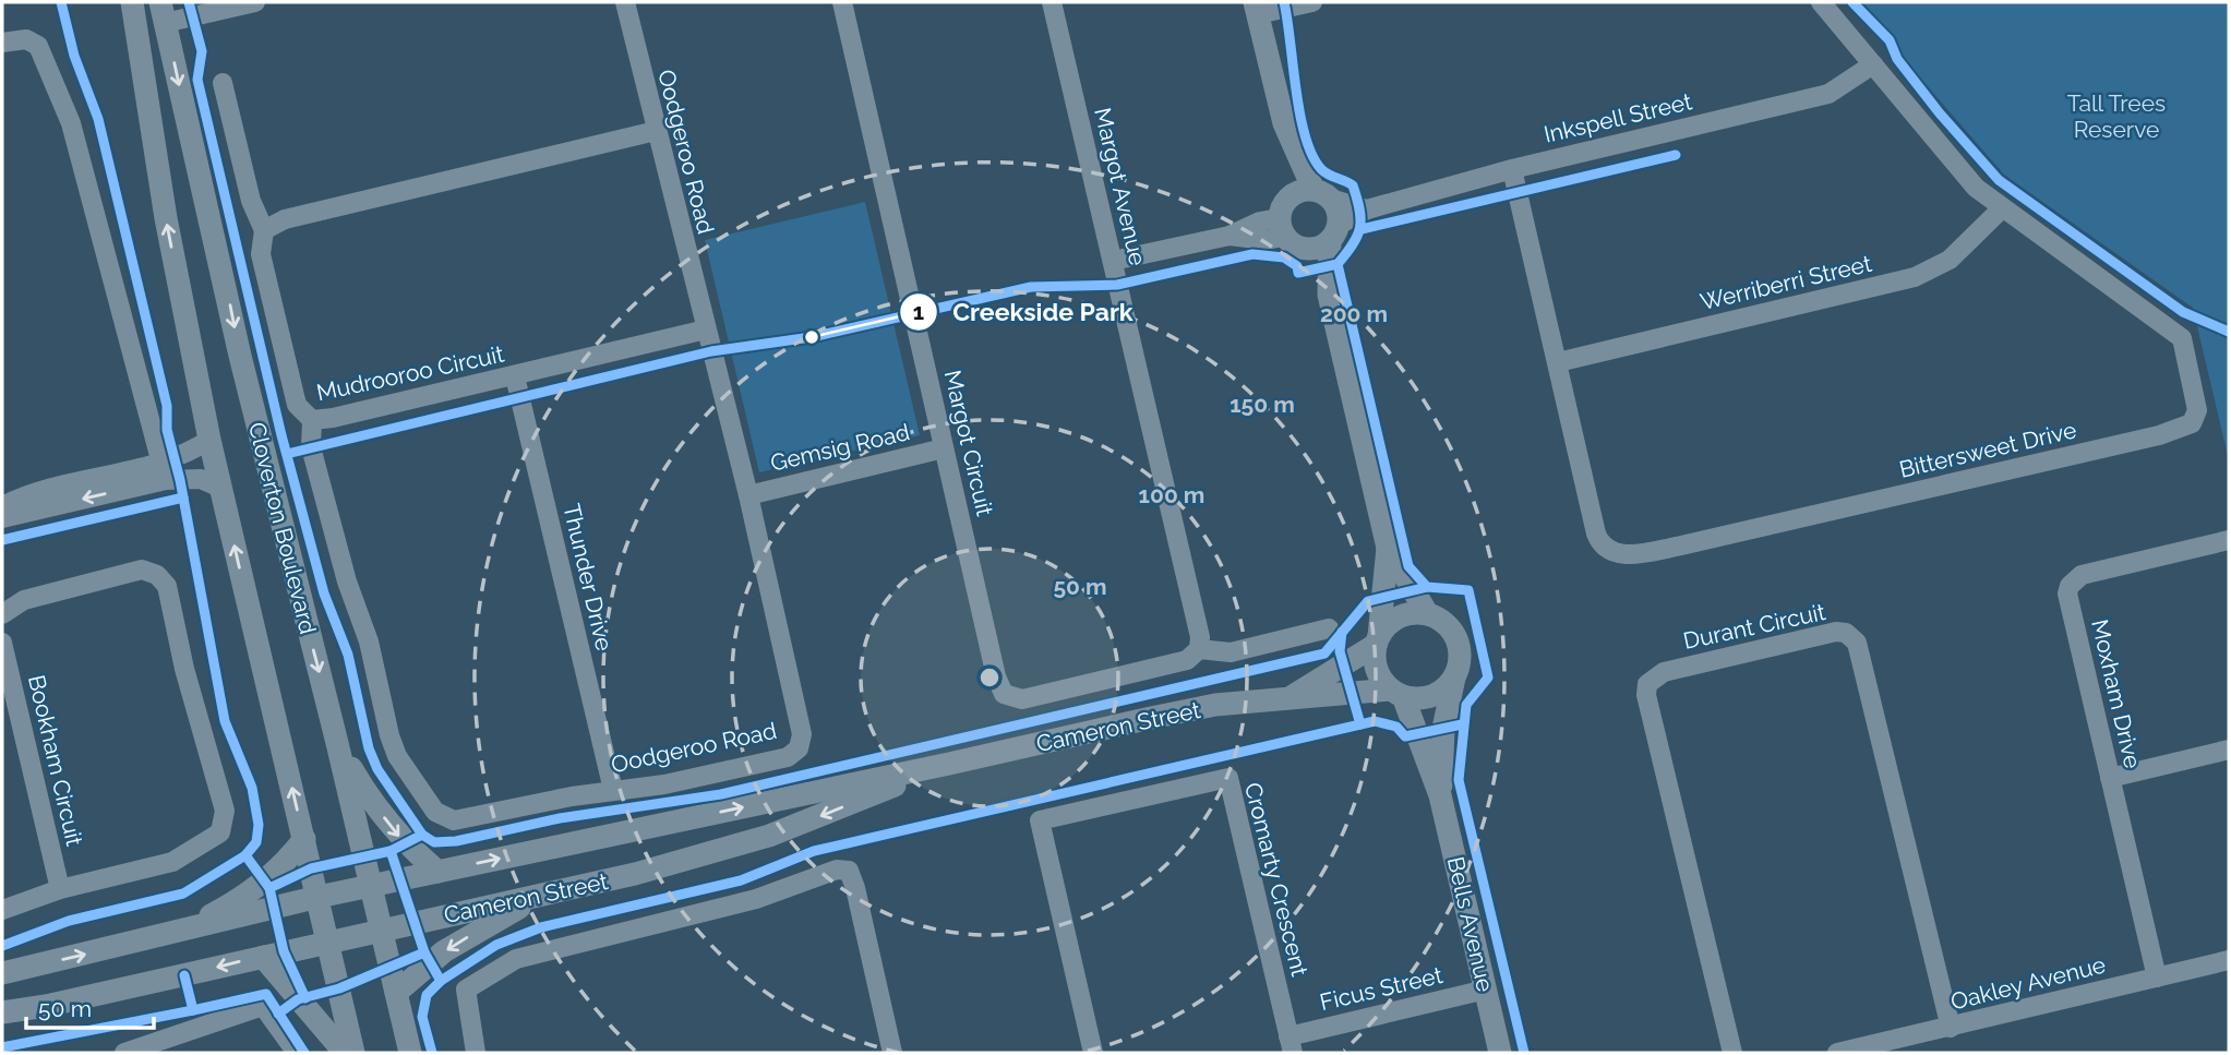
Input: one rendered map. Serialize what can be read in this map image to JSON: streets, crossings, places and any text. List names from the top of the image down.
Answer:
{
  "streets": {
    "street": [
      "Inkspell Street",
      "Oodgeroo Road",
      "Margot Avenue",
      "Werriberri Street",
      "Mudrooroo Circuit",
      "Margot Circuit",
      "Gemsig Road",
      "Bittersweet Drive",
      "Cloverton Boulevard",
      "Thunder Drive",
      "Durant Circuit",
      "Moxham Drive",
      "Cameron Street",
      "Bookham Circuit",
      "Cromarty Crescent",
      "Bells Avenue",
      "Oakley Avenue",
      "Ficus Street"
    ]
  },
  "crossings": [
    ["Inkspell Street", "Bittersweet Drive"],
    ["Oodgeroo Road", "Mudrooroo Circuit"],
    ["Oodgeroo Road", "Gemsig Road"],
    ["Oodgeroo Road", "Thunder Drive"],
    ["Margot Avenue", "Margot Circuit"],
    ["Werriberri Street", "Bittersweet Drive"],
    ["Mudrooroo Circuit", "Thunder Drive"],
    ["Margot Circuit", "Gemsig Road"],
    ["Cloverton Boulevard", "Cameron Street"],
    ["Durant Circuit", "Oakley Avenue"],
    ["Moxham Drive", "Oakley Avenue"],
    ["Cromarty Crescent", "Ficus Street"],
    ["Bells Avenue", "Ficus Street"]
  ],
  "parks": ["Tall Trees Reserve"],
  "places": ["Creekside Park"],
  "scale_bar": "50 m",
  "rings": [
    "200 m",
    "150 m",
    "100 m",
    "50 m"
  ]
}
